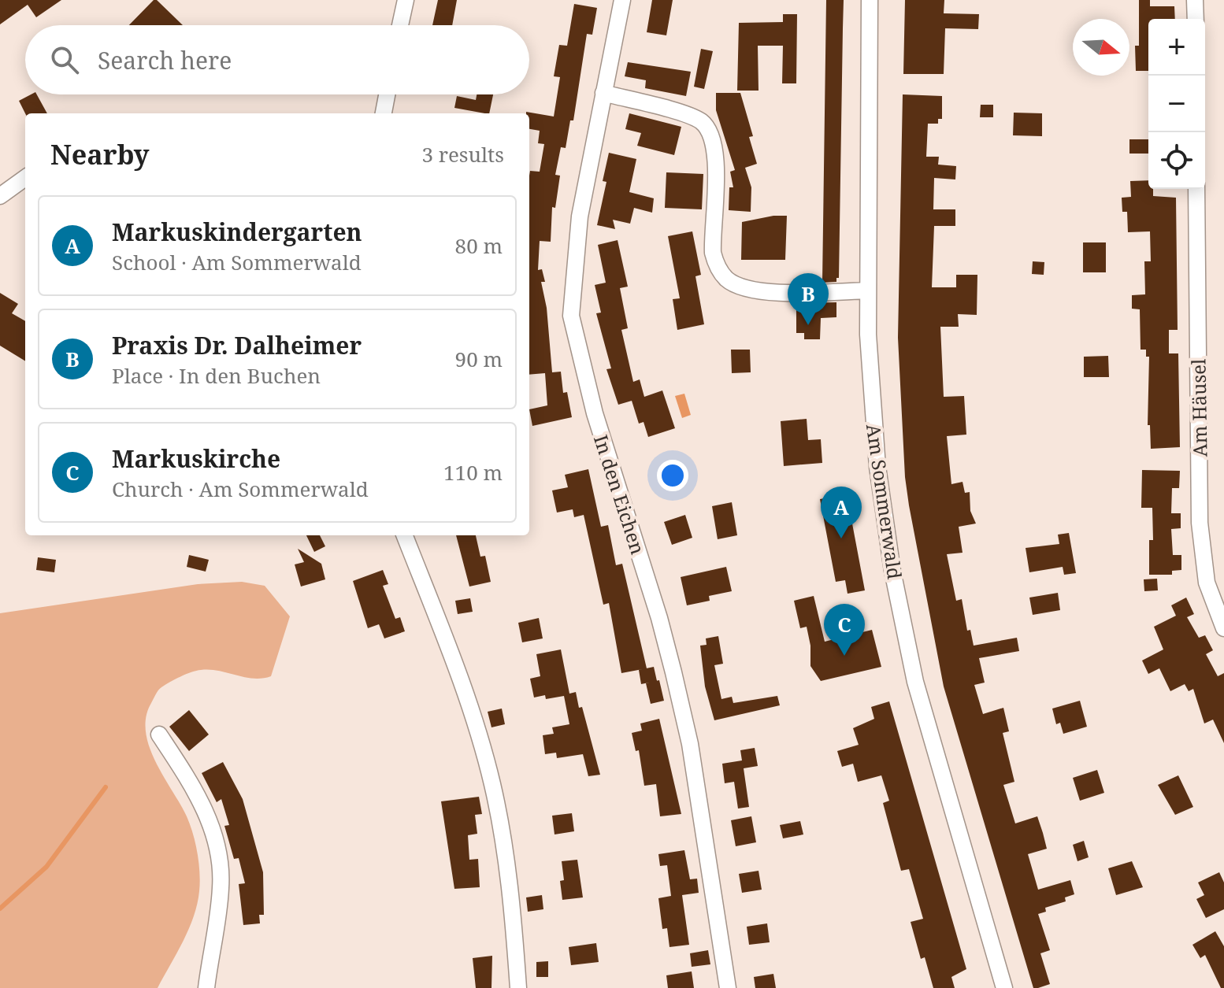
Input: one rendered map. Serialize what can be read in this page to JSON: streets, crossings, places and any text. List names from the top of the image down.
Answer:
{
  "streets": {
    "street": ["Am Häusel", "In den Eichen", "Am Sommerwald"]
  },
  "north": "right",
  "page": {
    "map_buttons": ["+", "−"],
    "search": "Search here",
    "heading": ["Nearby", "3 results"],
    "list": [
      {
        "mark": "A",
        "name": "Markuskindergarten",
        "note": "School · Am Sommerwald",
        "value": "80 m"
      },
      {
        "mark": "B",
        "name": "Praxis Dr. Dalheimer",
        "note": "Place · In den Buchen",
        "value": "90 m"
      },
      {
        "mark": "C",
        "name": "Markuskirche",
        "note": "Church · Am Sommerwald",
        "value": "110 m"
      }
    ],
    "pins": ["B", "A", "C"]
  }
}
